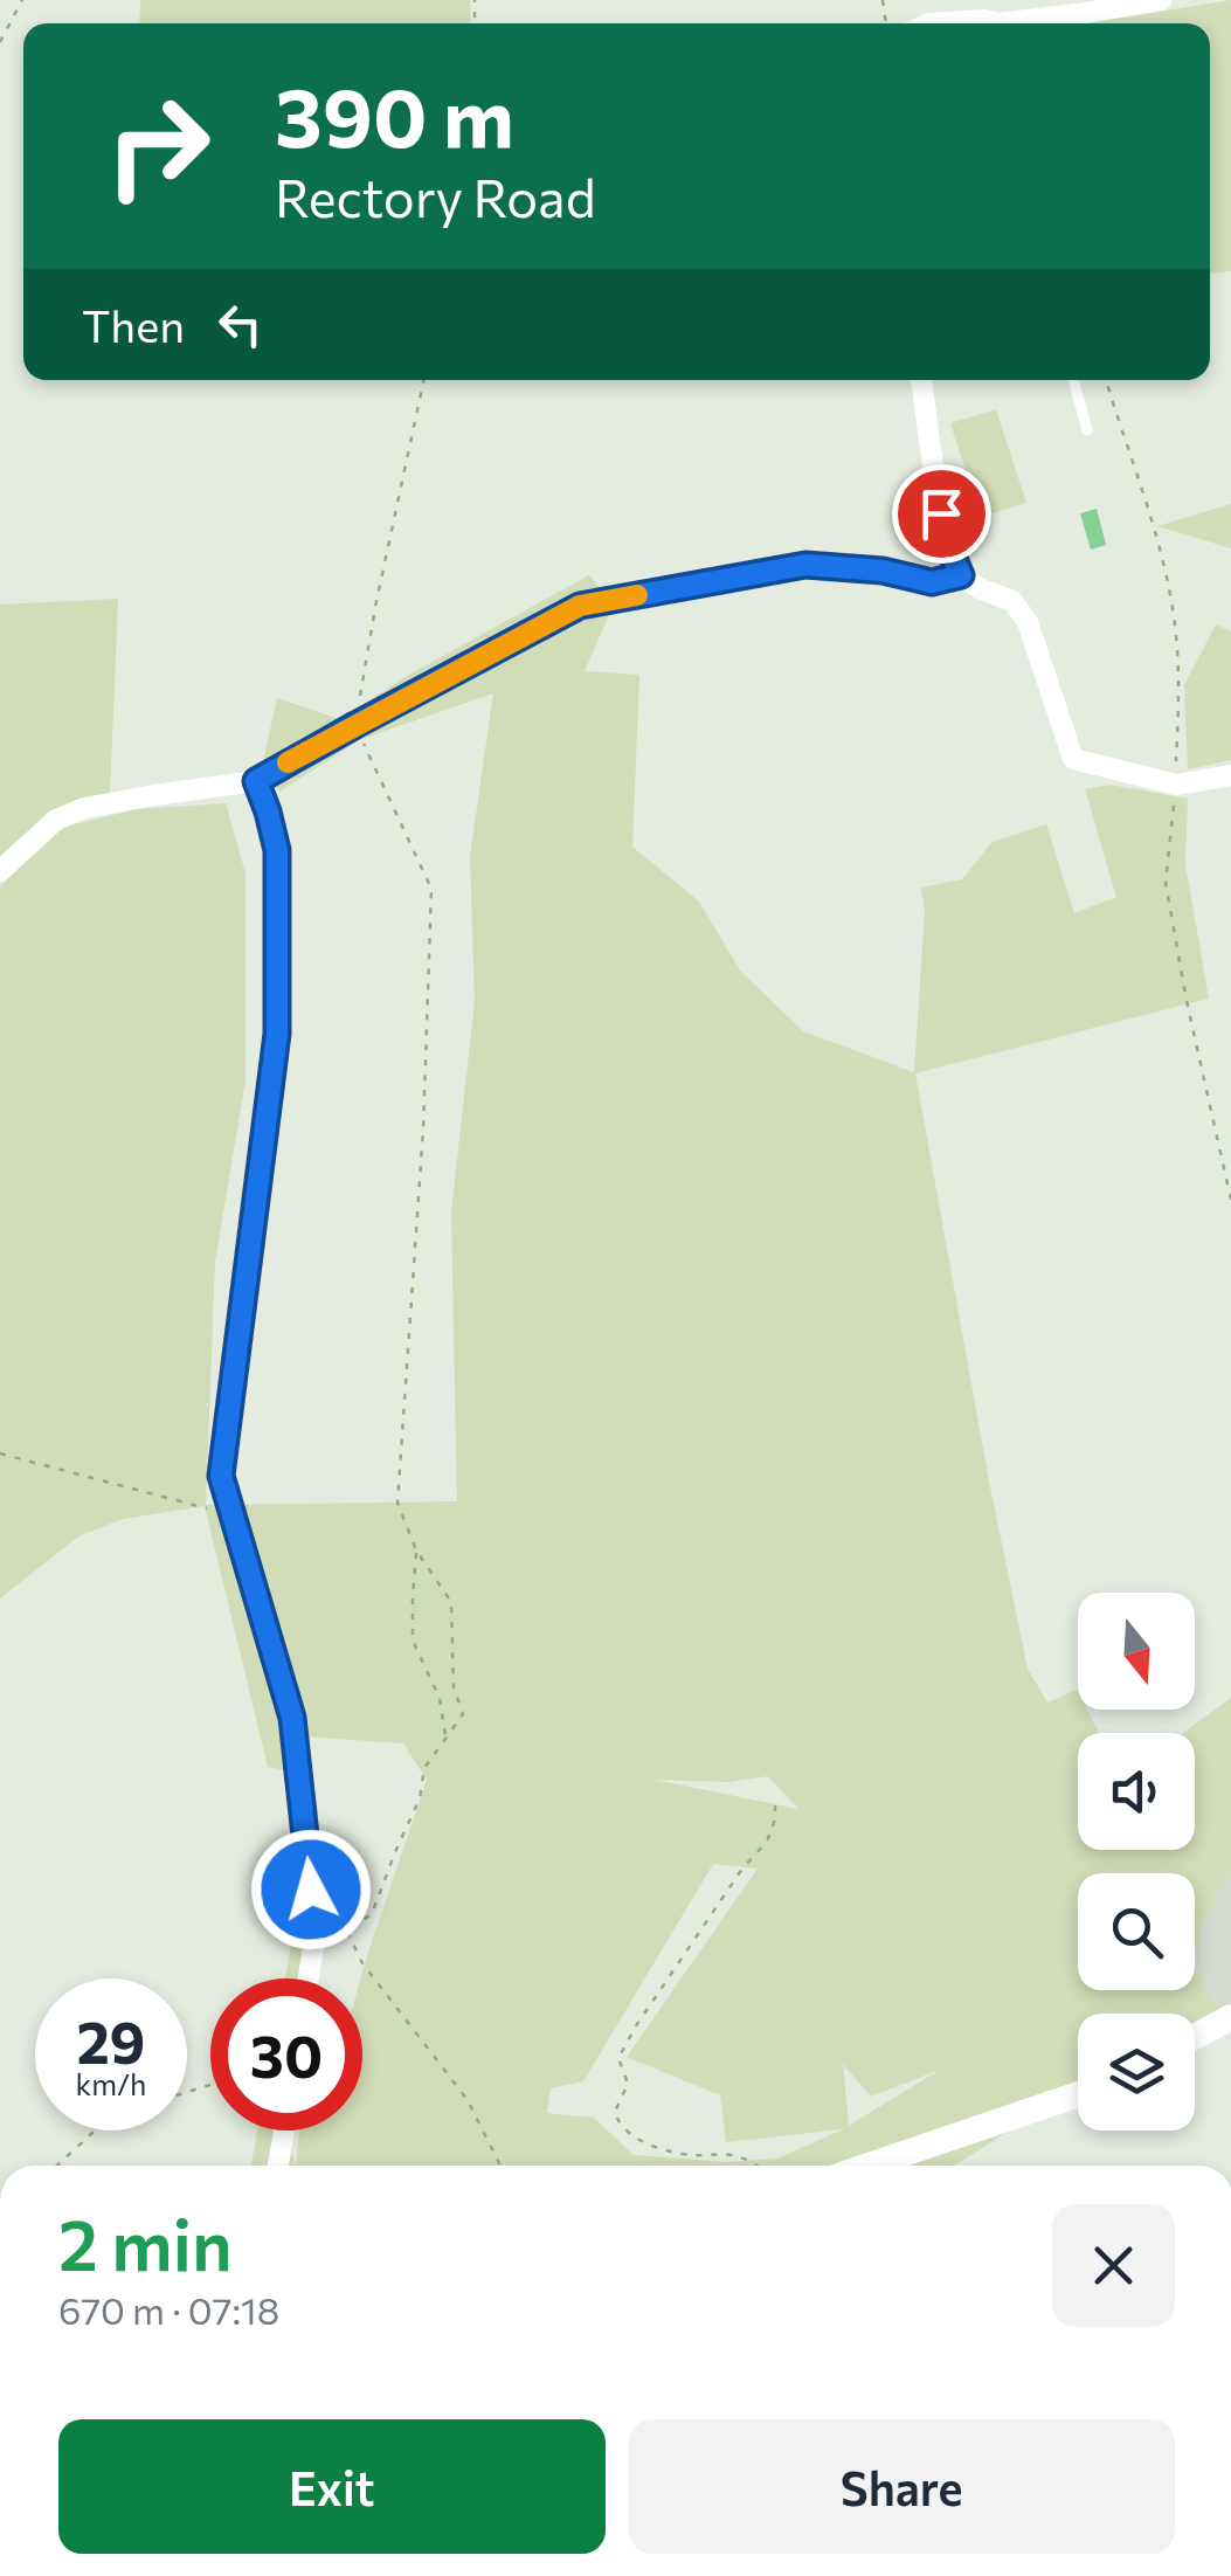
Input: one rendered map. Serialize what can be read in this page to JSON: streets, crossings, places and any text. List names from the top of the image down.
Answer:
{
  "north": "bottom",
  "page": {
    "turn": ["390 m", "Rectory Road"],
    "then": "Then",
    "speed": "29 km/h",
    "limit": "30",
    "heading": ["2 min", "670 m · 07:18"],
    "buttons": ["Exit", "Share"]
  }
}
